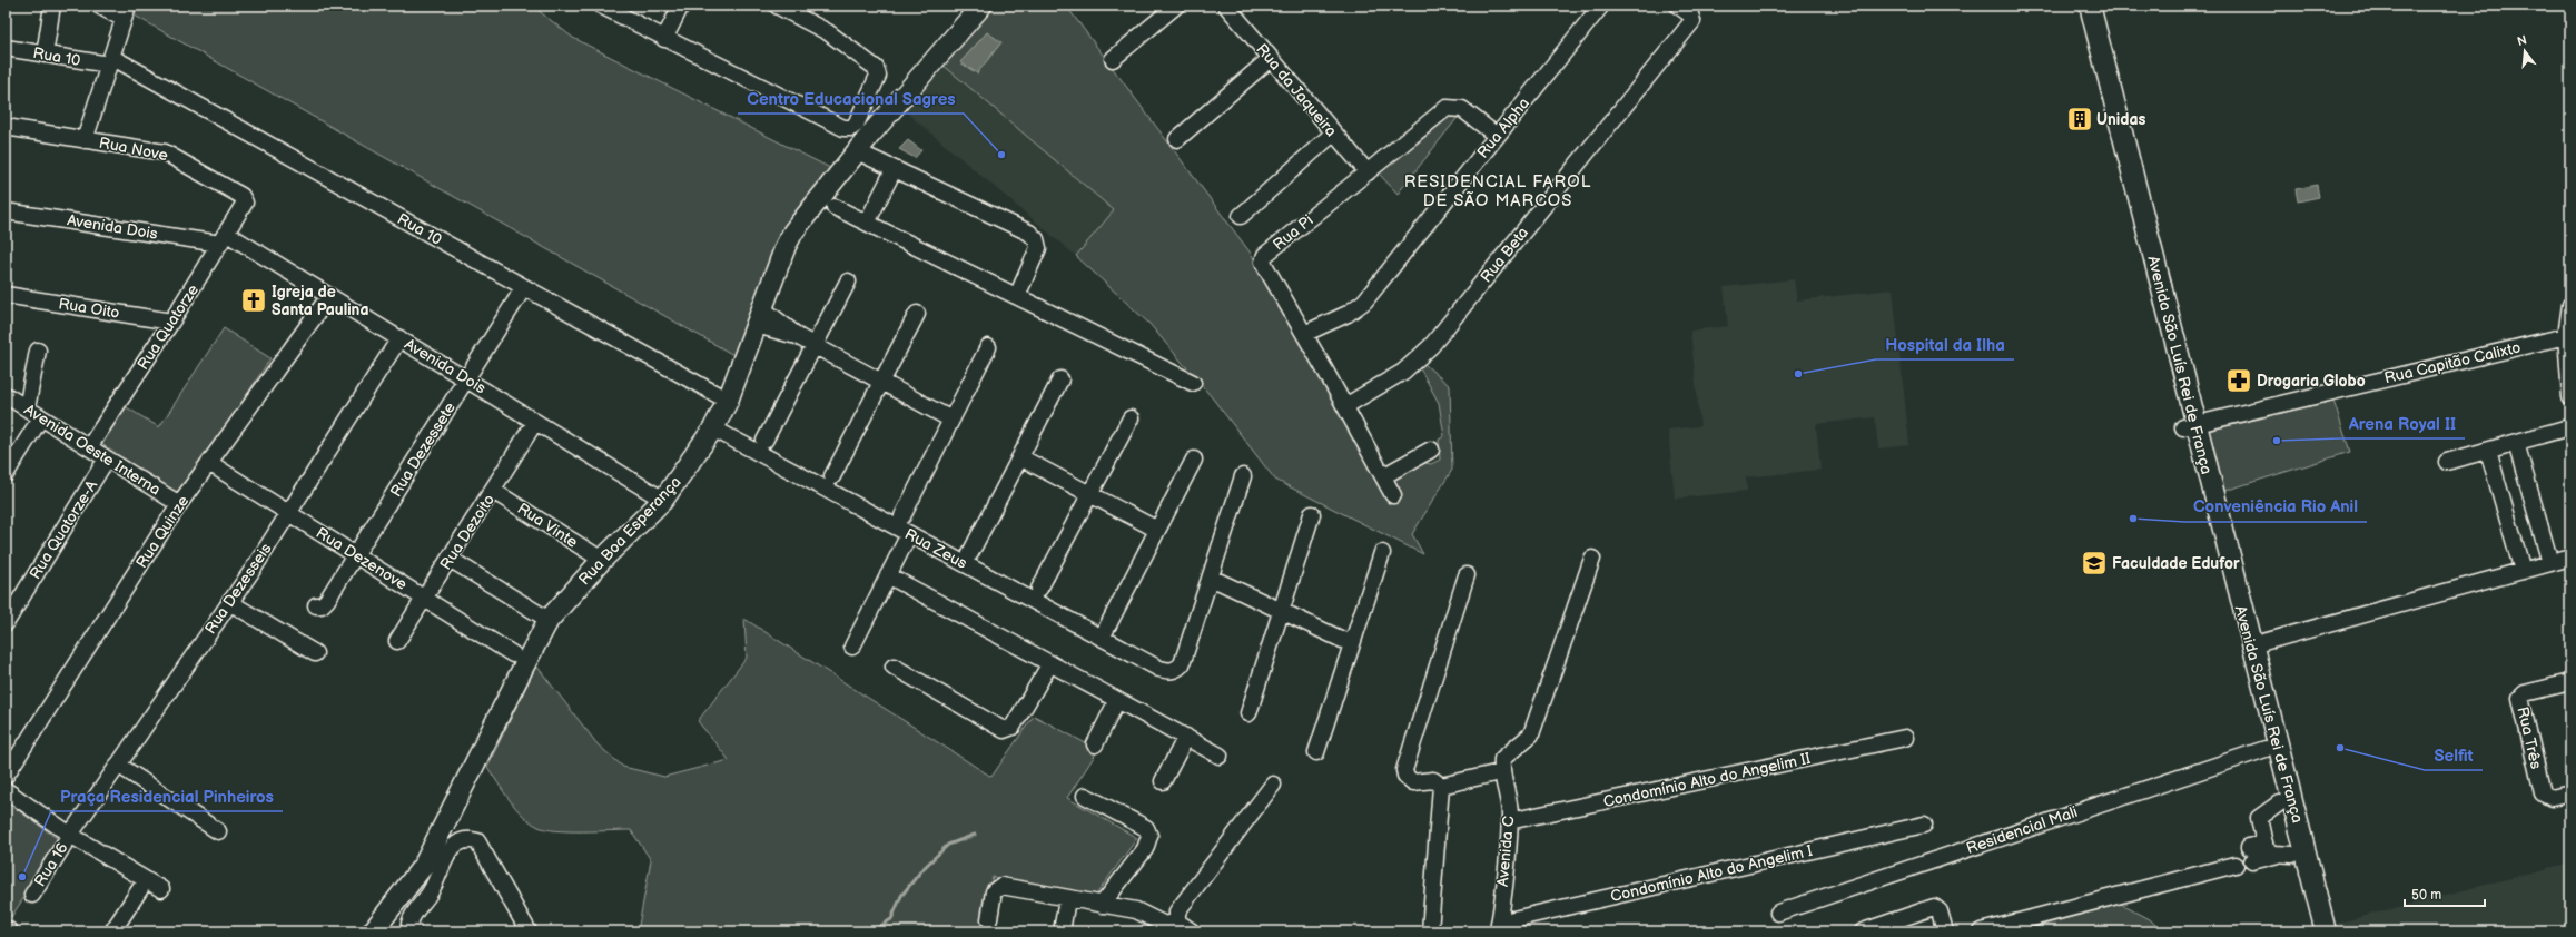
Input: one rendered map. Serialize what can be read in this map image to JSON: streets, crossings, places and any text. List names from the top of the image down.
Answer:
{
  "streets": {
    "main road": ["Avenida São Luís Rei de França", "Rua Boa Esperança"],
    "street": [
      "Rua 10",
      "Rua da Jaqueira",
      "Rua Alpha",
      "Rua Nove",
      "Avenida Dois",
      "Rua Pi",
      "Rua Beta",
      "Rua Oito",
      "Rua Quatorze",
      "Rua Capitão Calixto",
      "Avenida Oeste Interna",
      "Rua Dezessete",
      "Rua Vinte",
      "Rua Quatorze-A",
      "Rua Quinze",
      "Rua Dezoito",
      "Rua Zeus",
      "Rua Dezenove",
      "Rua Dezesseis",
      "Rua Três",
      "Condomínio Alto do Angelim II",
      "Residencial Mali",
      "Avenida C",
      "Rua 16",
      "Condomínio Alto do Angelim I"
    ]
  },
  "crossings": [
    ["Rua 10", "Rua Dezessete"],
    ["Rua 10", "Rua Boa Esperança"],
    ["Rua da Jaqueira", "Rua Pi"],
    ["Rua Alpha", "Rua Pi"],
    ["Rua Nove", "Rua Quatorze"],
    ["Avenida Dois", "Rua Quatorze"],
    ["Avenida Dois", "Rua Dezessete"],
    ["Avenida Dois", "Rua Boa Esperança"],
    ["Avenida Dois", "Rua Quinze"],
    ["Avenida Dois", "Rua Dezoito"],
    ["Avenida Dois", "Rua Dezesseis"],
    ["Rua Pi", "Rua Beta"],
    ["Rua Oito", "Rua Quatorze"],
    ["Rua Quatorze", "Avenida Oeste Interna"],
    ["Rua Capitão Calixto", "Avenida São Luís Rei de França"],
    ["Avenida São Luís Rei de França", "Residencial Mali"],
    ["Avenida Oeste Interna", "Rua Quatorze-A"],
    ["Avenida Oeste Interna", "Rua Quinze"],
    ["Rua Dezessete", "Rua Dezenove"],
    ["Rua Vinte", "Rua Boa Esperança"],
    ["Rua Vinte", "Rua Dezoito"],
    ["Rua Boa Esperança", "Rua Zeus"],
    ["Rua Quinze", "Rua Dezenove"],
    ["Rua Dezoito", "Rua Dezenove"],
    ["Rua Dezenove", "Rua Dezesseis"],
    ["Rua Dezesseis", "Rua 16"],
    ["Condomínio Alto do Angelim II", "Avenida C"],
    ["Avenida C", "Condomínio Alto do Angelim I"]
  ],
  "districts": ["RESIDENCIAL FAROL DE SÃO MARCOS"],
  "places": {
    "building": ["Unidas"],
    "other": [
      "Centro Educacional Sagres",
      "Hospital da Ilha",
      "Arena Royal II",
      "Conveniência Rio Anil",
      "Selfit",
      "Praça Residencial Pinheiros"
    ],
    "church": ["Igreja de Santa Paulina"],
    "pharmacy": ["Drogaria Globo"],
    "school or university": ["Faculdade Edufor"]
  },
  "scale_bar": "50 m",
  "north": "top"
}
